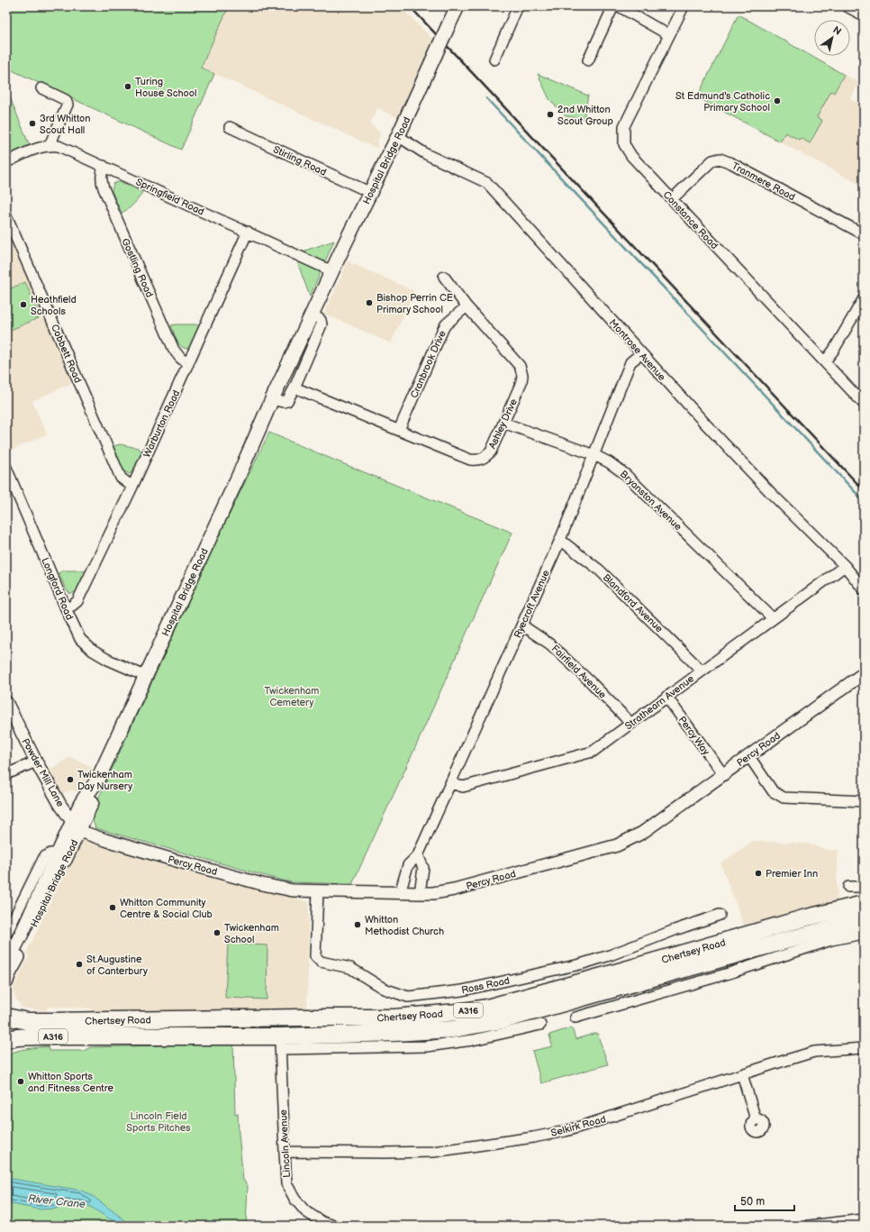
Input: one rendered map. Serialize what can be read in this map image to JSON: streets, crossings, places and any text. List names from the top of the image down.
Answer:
{
  "streets": {
    "highway": ["Chertsey Road", "A316"],
    "main road": ["Hospital Bridge Road"],
    "street": [
      "Stirling Road",
      "Tranmere Road",
      "Springfield Road",
      "Constance Road",
      "Gostling Road",
      "Montrose Avenue",
      "Cobbett Road",
      "Cranbrook Drive",
      "Warburton Road",
      "Ashley Drive",
      "Bryanston Avenue",
      "Longford Road",
      "Blandford Avenue",
      "Ryecroft Avenue",
      "Fairfield Avenue",
      "Strathearn Avenue",
      "Percy Way",
      "Percy Road",
      "Powder Mill Lane",
      "Ross Road",
      "Selkirk Road",
      "Lincoln Avenue"
    ]
  },
  "crossings": [
    ["Stirling Road", "Hospital Bridge Road"],
    ["Hospital Bridge Road", "Springfield Road"],
    ["Hospital Bridge Road", "Montrose Avenue"],
    ["Hospital Bridge Road", "Longford Road"],
    ["Hospital Bridge Road", "Percy Road"],
    ["Hospital Bridge Road", "Powder Mill Lane"],
    ["Tranmere Road", "Constance Road"],
    ["Springfield Road", "Gostling Road"],
    ["Springfield Road", "Warburton Road"],
    ["Gostling Road", "Warburton Road"],
    ["Montrose Avenue", "Ryecroft Avenue"],
    ["Montrose Avenue", "Strathearn Avenue"],
    ["Cobbett Road", "Warburton Road"],
    ["Cranbrook Drive", "Ashley Drive"],
    ["Warburton Road", "Longford Road"],
    ["Ashley Drive", "Bryanston Avenue"],
    ["Bryanston Avenue", "Ryecroft Avenue"],
    ["Bryanston Avenue", "Strathearn Avenue"],
    ["Blandford Avenue", "Ryecroft Avenue"],
    ["Blandford Avenue", "Strathearn Avenue"],
    ["Ryecroft Avenue", "Fairfield Avenue"],
    ["Ryecroft Avenue", "Strathearn Avenue"],
    ["Ryecroft Avenue", "Percy Road"],
    ["Fairfield Avenue", "Strathearn Avenue"],
    ["Strathearn Avenue", "Percy Way"],
    ["Percy Way", "Percy Road"],
    ["Percy Road", "Powder Mill Lane"],
    ["Percy Road", "Ross Road"],
    ["Chertsey Road", "Lincoln Avenue"],
    ["Selkirk Road", "Lincoln Avenue"]
  ],
  "water": ["River Crane"],
  "parks": ["Twickenham Cemetery", "Lincoln Field Sports Pitches"],
  "places": [
    "Turing House School",
    "St Edmund's Catholic Primary School",
    "2nd Whitton Scout Group",
    "3rd Whitton Scout Hall",
    "Bishop Perrin CE Primary School",
    "Heathfield Schools",
    "Twickenham Day Nursery",
    "Premier Inn",
    "Whitton Community Centre & Social Club",
    "Whitton Methodist Church",
    "Twickenham School",
    "St.Augustine of Canterbury",
    "Whitton Sports and Fitness Centre"
  ],
  "scale_bar": "50 m",
  "north": "top right"
}
